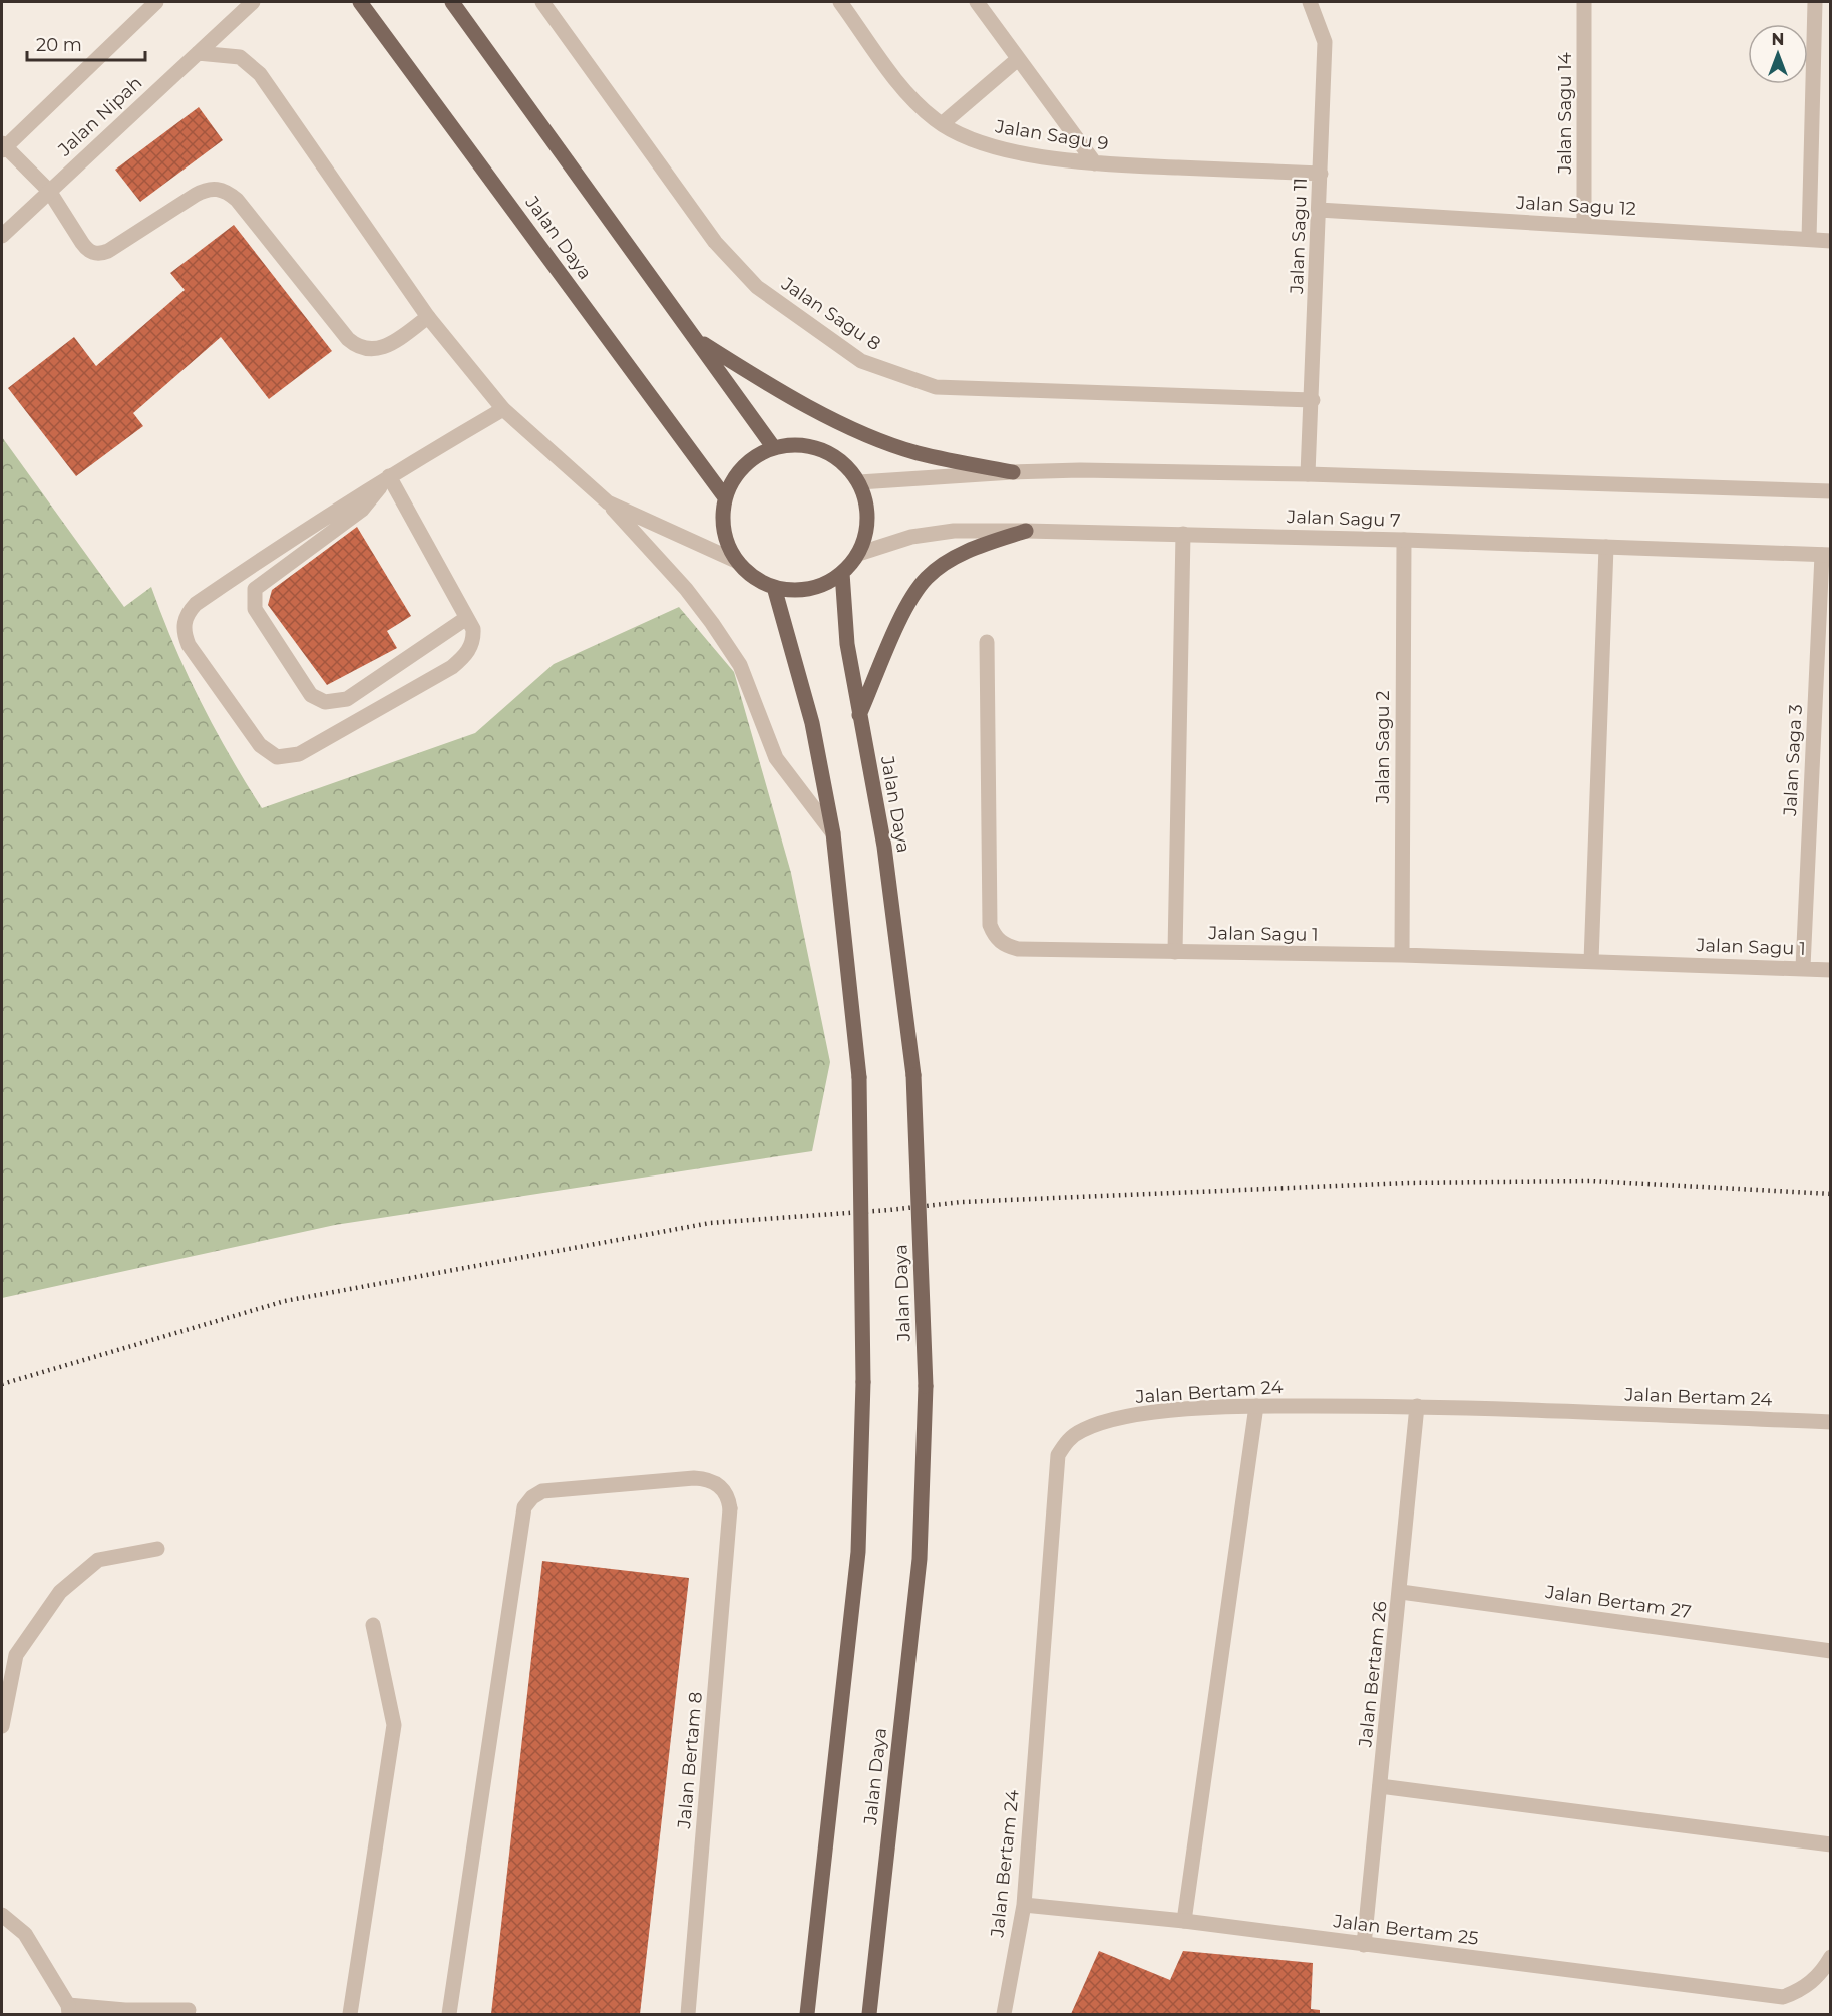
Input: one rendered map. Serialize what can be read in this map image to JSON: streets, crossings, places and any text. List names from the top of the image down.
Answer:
{
  "streets": {
    "main road": ["Jalan Daya"],
    "street": [
      "Jalan Sagu 14",
      "Jalan Nipah",
      "Jalan Sagu 9",
      "Jalan Sagu 12",
      "Jalan Sagu 11",
      "Jalan Sagu 8",
      "Jalan Sagu 7",
      "Jalan Sagu 2",
      "Jalan Saga 3",
      "Jalan Sagu 1",
      "Jalan Bertam 24",
      "Jalan Bertam 27",
      "Jalan Bertam 26",
      "Jalan Bertam 8",
      "Jalan Bertam 25"
    ]
  },
  "crossings": [
    ["Jalan Sagu 14", "Jalan Sagu 12"],
    ["Jalan Sagu 9", "Jalan Sagu 11"],
    ["Jalan Sagu 12", "Jalan Sagu 11"],
    ["Jalan Sagu 11", "Jalan Sagu 8"],
    ["Jalan Daya", "Jalan Sagu 7"],
    ["Jalan Sagu 7", "Jalan Sagu 2"],
    ["Jalan Sagu 7", "Jalan Saga 3"],
    ["Jalan Sagu 2", "Jalan Sagu 1"],
    ["Jalan Saga 3", "Jalan Sagu 1"],
    ["Jalan Bertam 24", "Jalan Bertam 26"],
    ["Jalan Bertam 24", "Jalan Bertam 25"],
    ["Jalan Bertam 27", "Jalan Bertam 26"],
    ["Jalan Bertam 26", "Jalan Bertam 25"]
  ],
  "scale_bar": "20 m",
  "north": "top"
}
